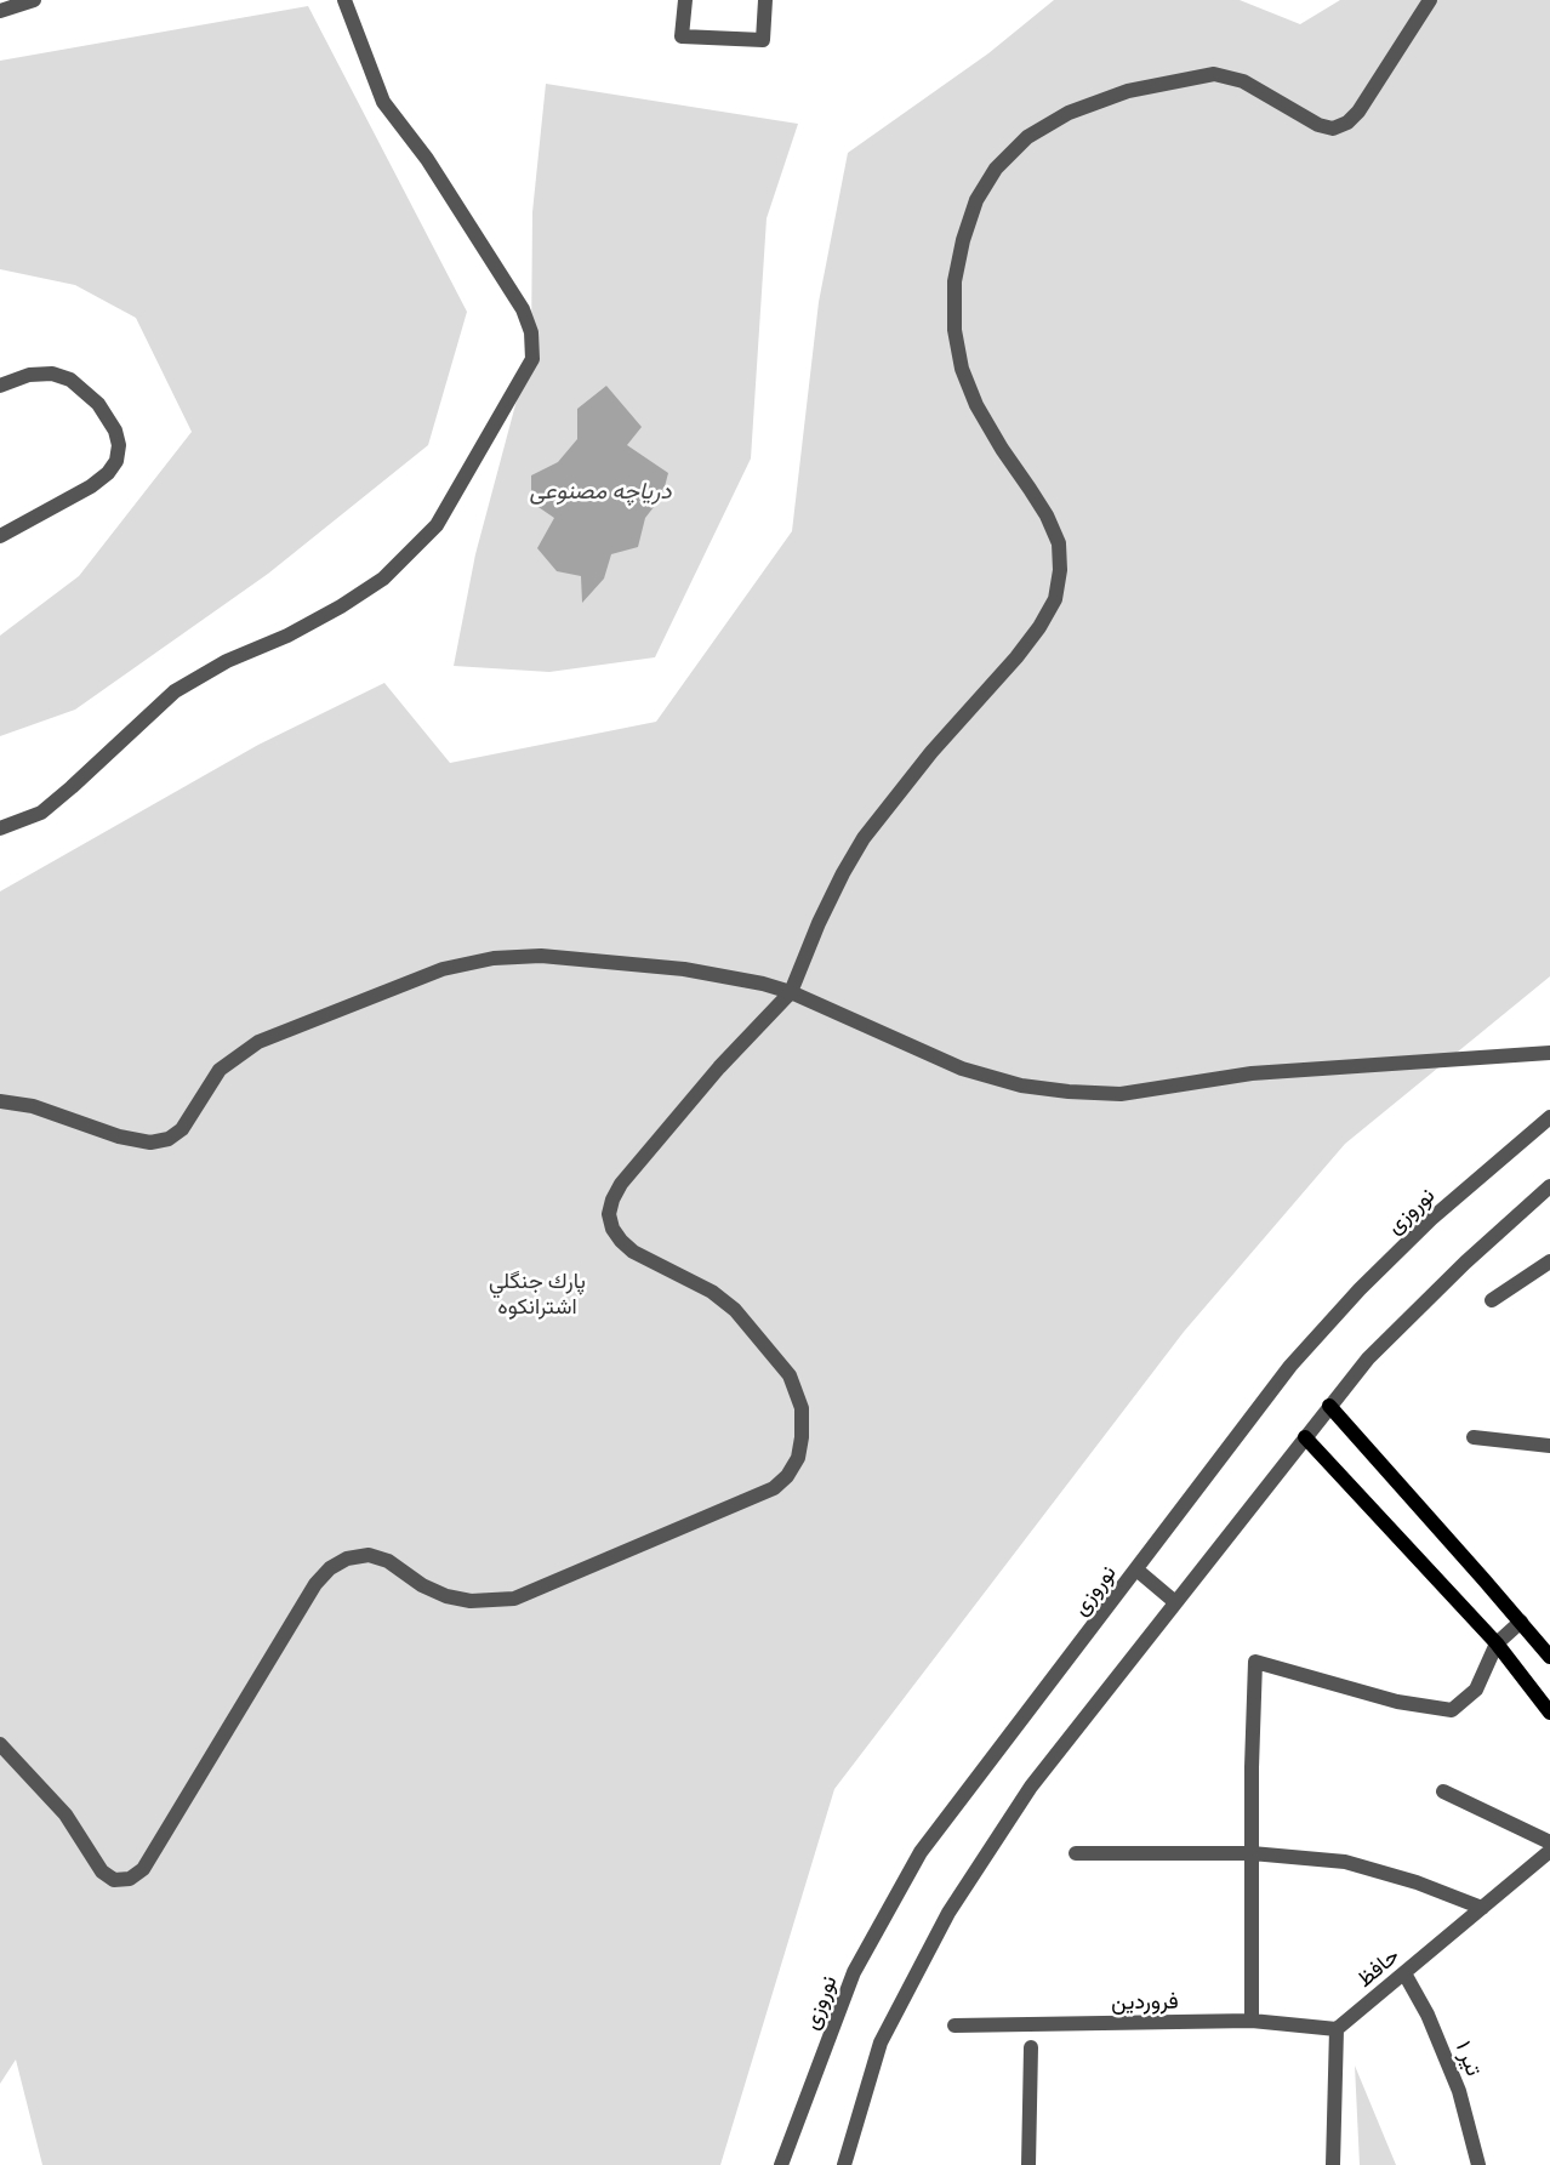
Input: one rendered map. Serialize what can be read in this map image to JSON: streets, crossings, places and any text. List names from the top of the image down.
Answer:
{
  "streets": {
    "street": [
      "نوروزی",
      "حافظ",
      "فروردین",
      "تیر ۱"
    ]
  },
  "crossings": [
    ["حافظ", "فروردین"],
    ["حافظ", "تیر ۱"]
  ],
  "water": ["دریاچه مصنوعی"],
  "parks": ["پارك جنگلي اشترانكوه"]
}
